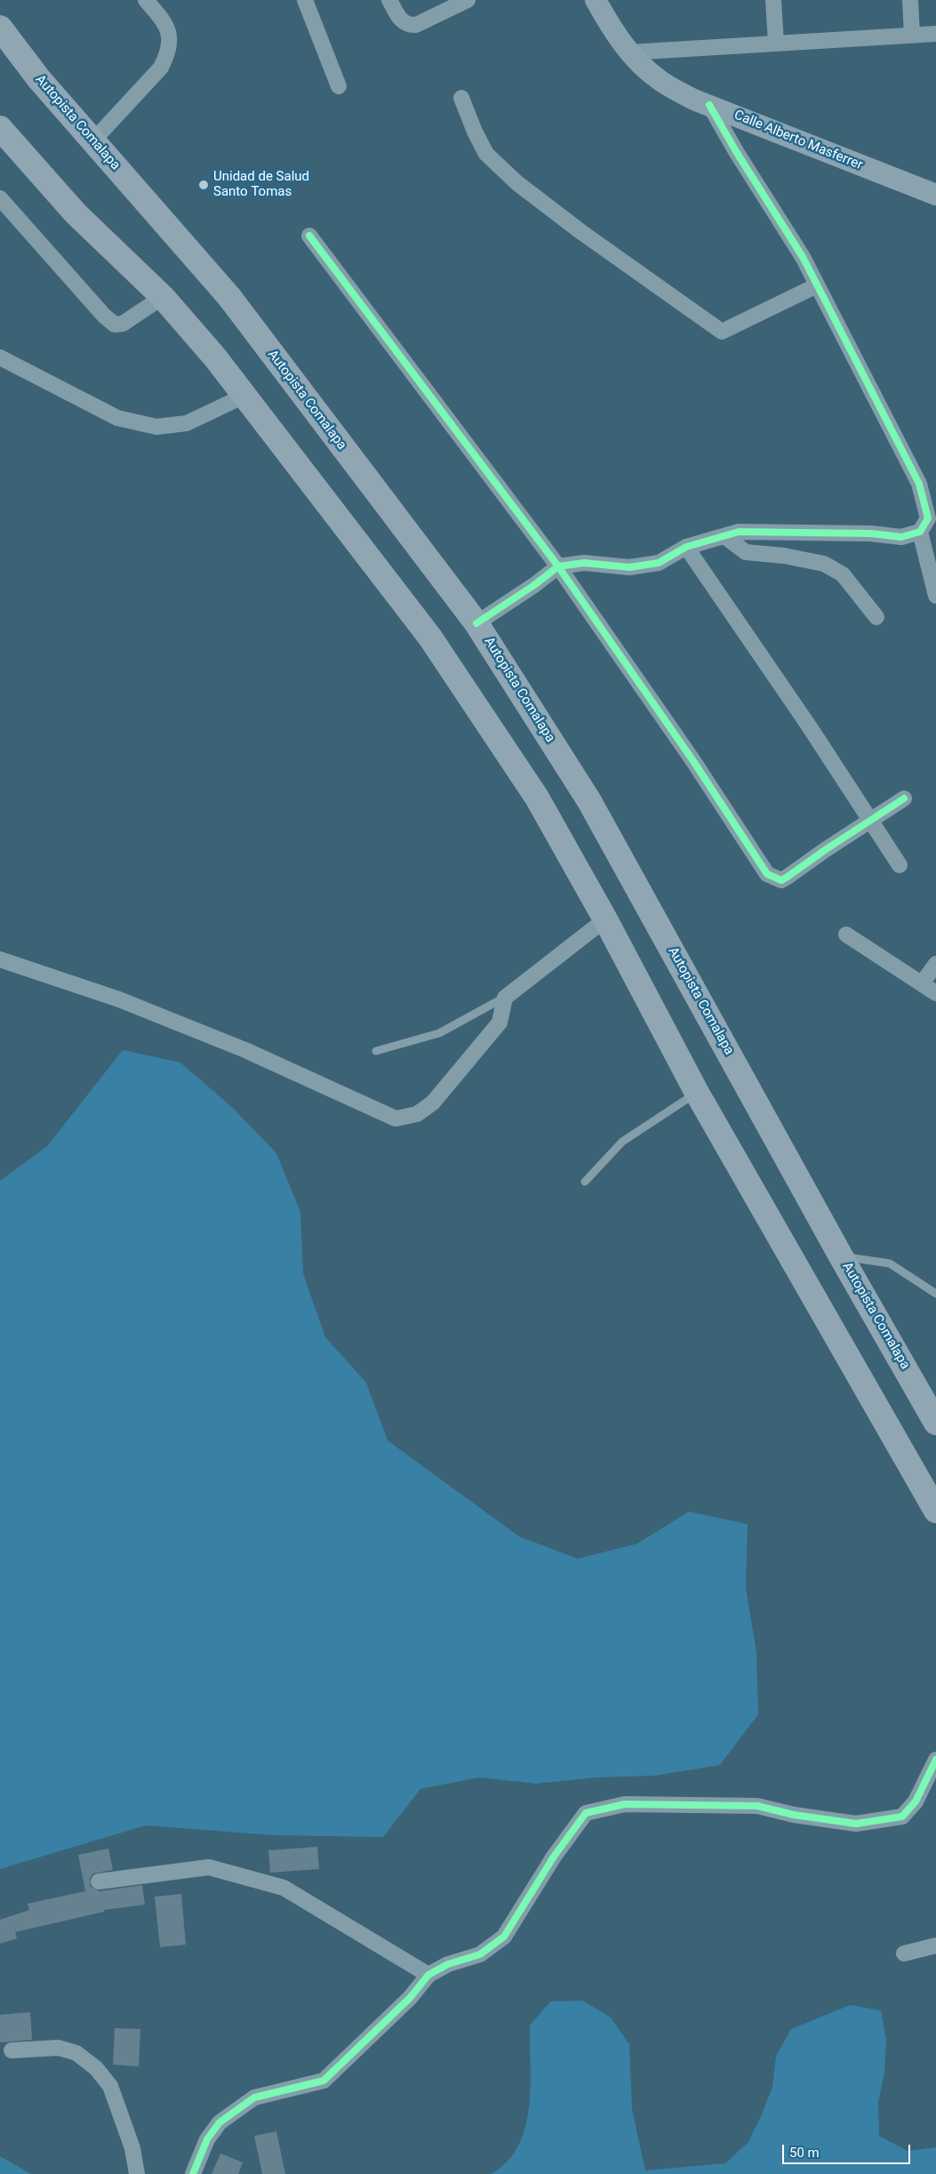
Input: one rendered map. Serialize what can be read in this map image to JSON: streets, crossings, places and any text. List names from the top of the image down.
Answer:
{
  "streets": {
    "highway": ["Autopista Comalapa"],
    "main road": ["Calle Alberto Masferrer"]
  },
  "places": ["Unidad de Salud Santo Tomas"],
  "scale_bar": "50 m"
}
